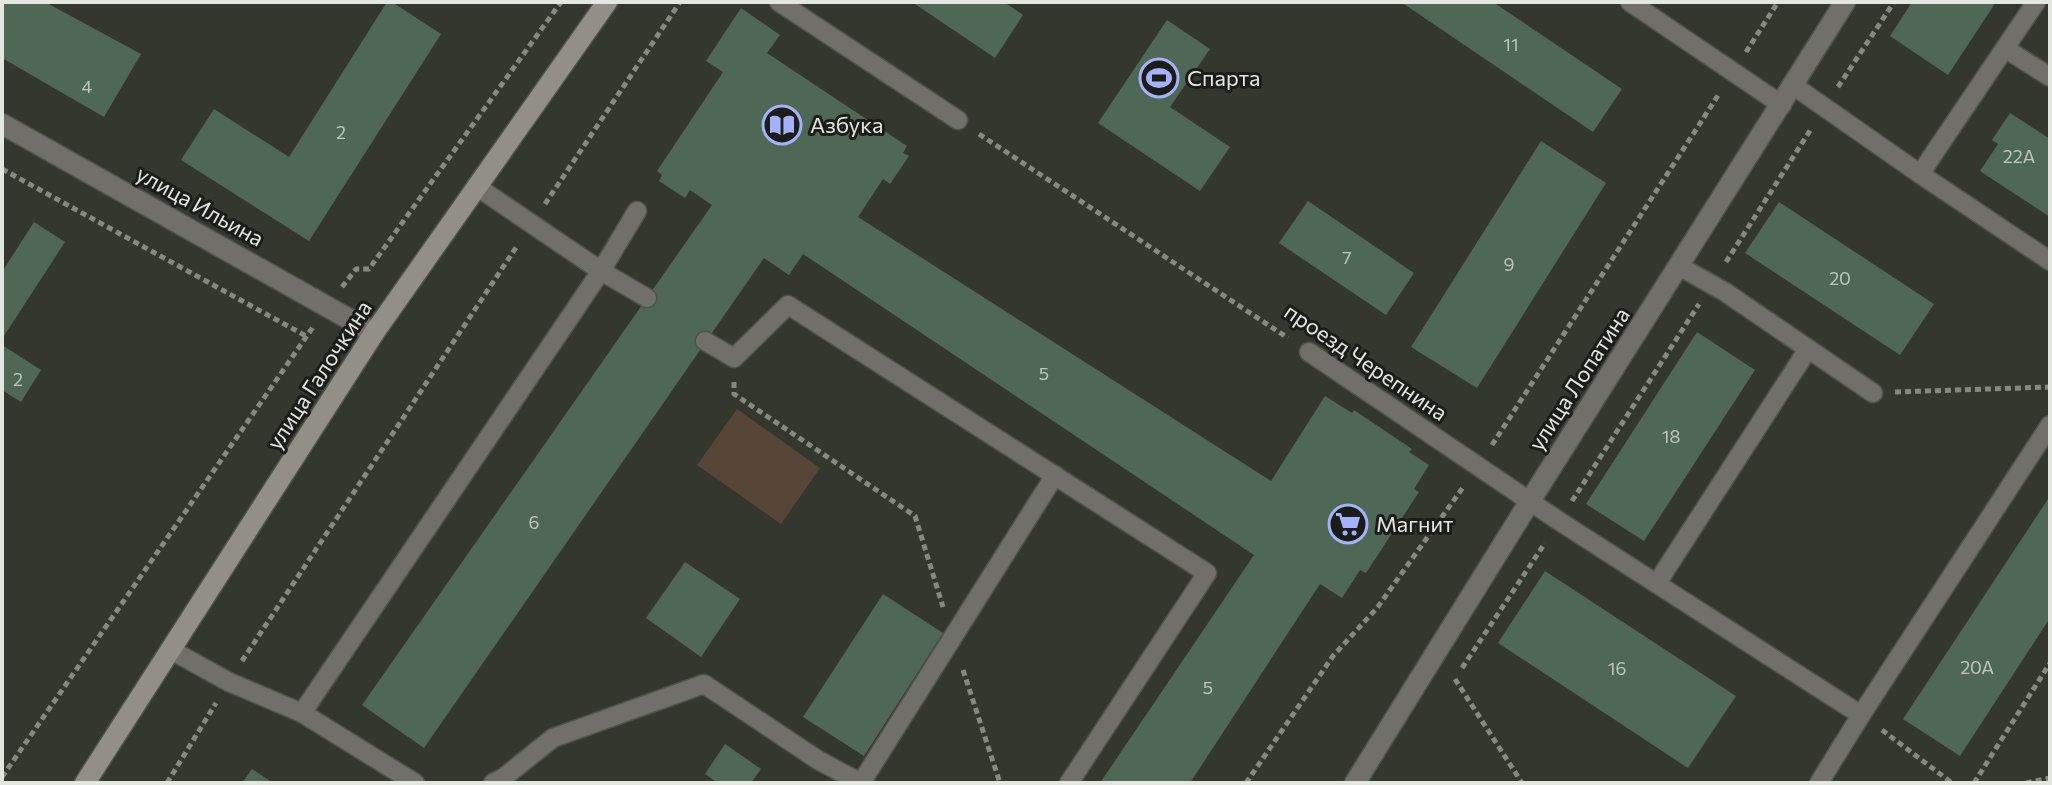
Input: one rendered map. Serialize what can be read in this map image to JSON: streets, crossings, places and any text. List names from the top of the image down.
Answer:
{
  "streets": {
    "street": ["улица Ильина", "улица Галочкина", "улица Лопатина"],
    "lane": ["проезд Черепнина"]
  },
  "crossings": [
    ["улица Ильина", "улица Галочкина"],
    ["проезд Черепнина", "улица Лопатина"]
  ],
  "places": {
    "sports": ["Спарта"],
    "library": ["Азбука"],
    "supermarket": ["Магнит"]
  },
  "house_numbers": [
    "11",
    "4",
    "2",
    "22А",
    "7",
    "9",
    "20",
    "5",
    "2",
    "18",
    "6",
    "20А",
    "16",
    "5"
  ]
}
